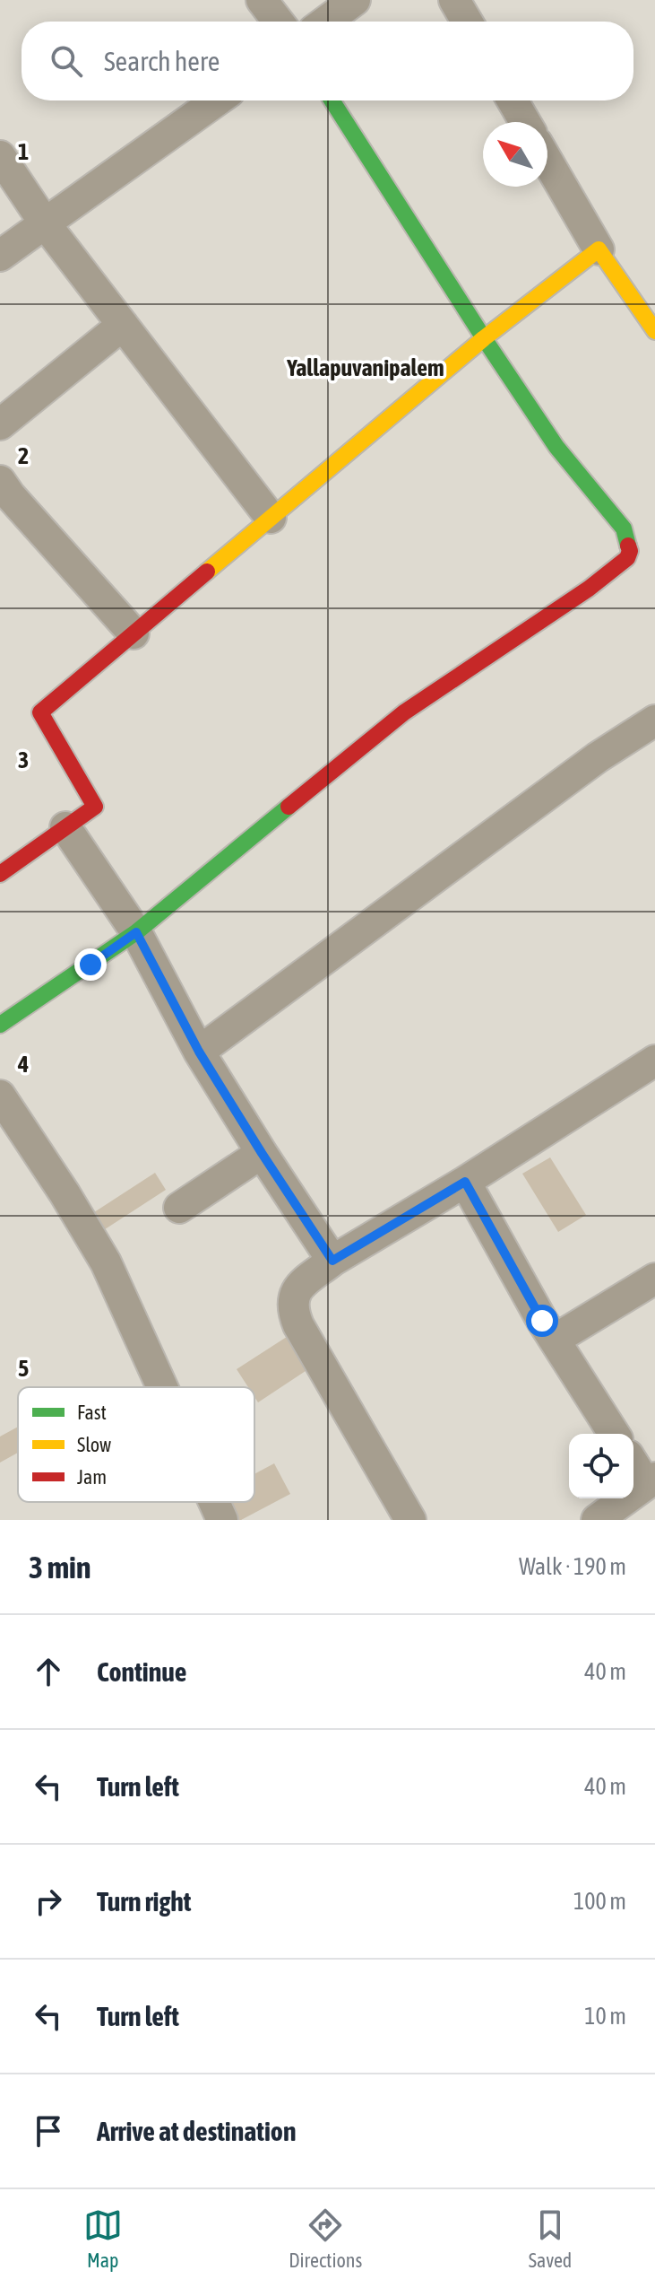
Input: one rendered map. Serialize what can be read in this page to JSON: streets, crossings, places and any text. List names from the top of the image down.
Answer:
{
  "districts": ["Yallapuvanipalem"],
  "legend": ["Fast", "Slow", "Jam"],
  "north": "top left",
  "page": {
    "search": "Search here",
    "heading": ["3 min", "Walk · 190 m"],
    "list": [
      ["Continue", "40 m"],
      ["Turn left", "40 m"],
      ["Turn right", "100 m"],
      ["Turn left", "10 m"],
      "Arrive at destination"
    ],
    "nav": ["Map", "Directions", "Saved"]
  },
  "grid": {
    "rows": [
      "1",
      "2",
      "3",
      "4",
      "5"
    ]
  }
}
